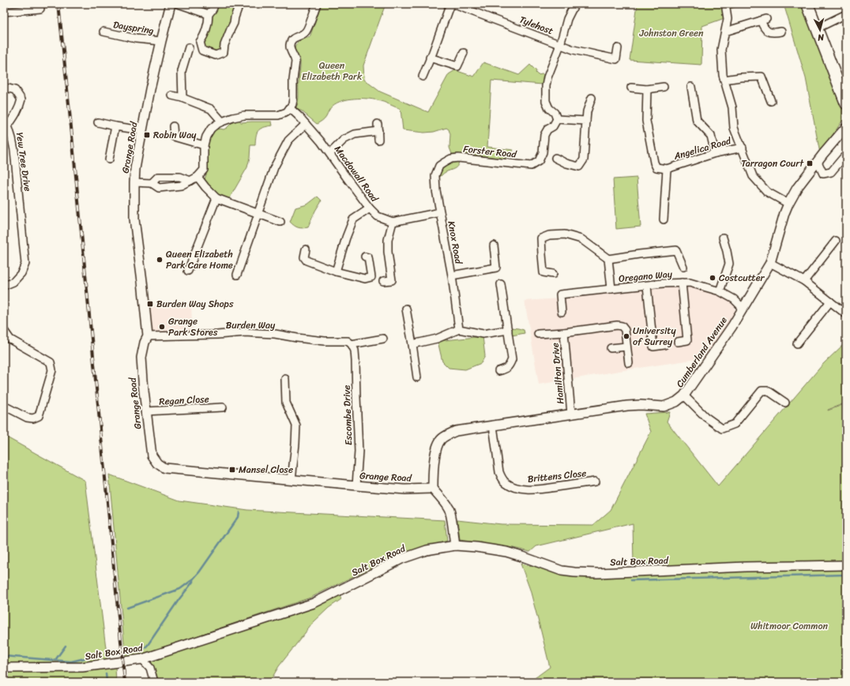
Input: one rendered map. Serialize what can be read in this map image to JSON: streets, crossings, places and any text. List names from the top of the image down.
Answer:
{
  "streets": {
    "street": [
      "Tylehost",
      "Dayspring",
      "Grange Road",
      "Angelica Road",
      "Forster Road",
      "Yew Tree Drive",
      "Macdowall Road",
      "Knox Road",
      "Oregano Way",
      "Burden Way",
      "Cumberland Avenue",
      "Hamilton Drive",
      "Regan Close",
      "Escombe Drive",
      "Brittens Close",
      "Salt Box Road"
    ]
  },
  "crossings": [
    ["Dayspring", "Grange Road"],
    ["Grange Road", "Burden Way"],
    ["Grange Road", "Cumberland Avenue"],
    ["Grange Road", "Regan Close"],
    ["Grange Road", "Escombe Drive"],
    ["Forster Road", "Knox Road"],
    ["Oregano Way", "Cumberland Avenue"],
    ["Burden Way", "Escombe Drive"],
    ["Cumberland Avenue", "Hamilton Drive"],
    ["Cumberland Avenue", "Brittens Close"]
  ],
  "parks": ["Johnston Green", "Queen Elizabeth Park", "Whitmoor Common"],
  "places": {
    "transit": [
      "Robin Way",
      "Tarragon Court",
      "Burden Way Shops",
      "Mansel Close"
    ],
    "other": [
      "Queen Elizabeth Park Care Home",
      "Costcutter",
      "Grange Park Stores",
      "University of Surrey"
    ]
  },
  "north": "bottom"
}
